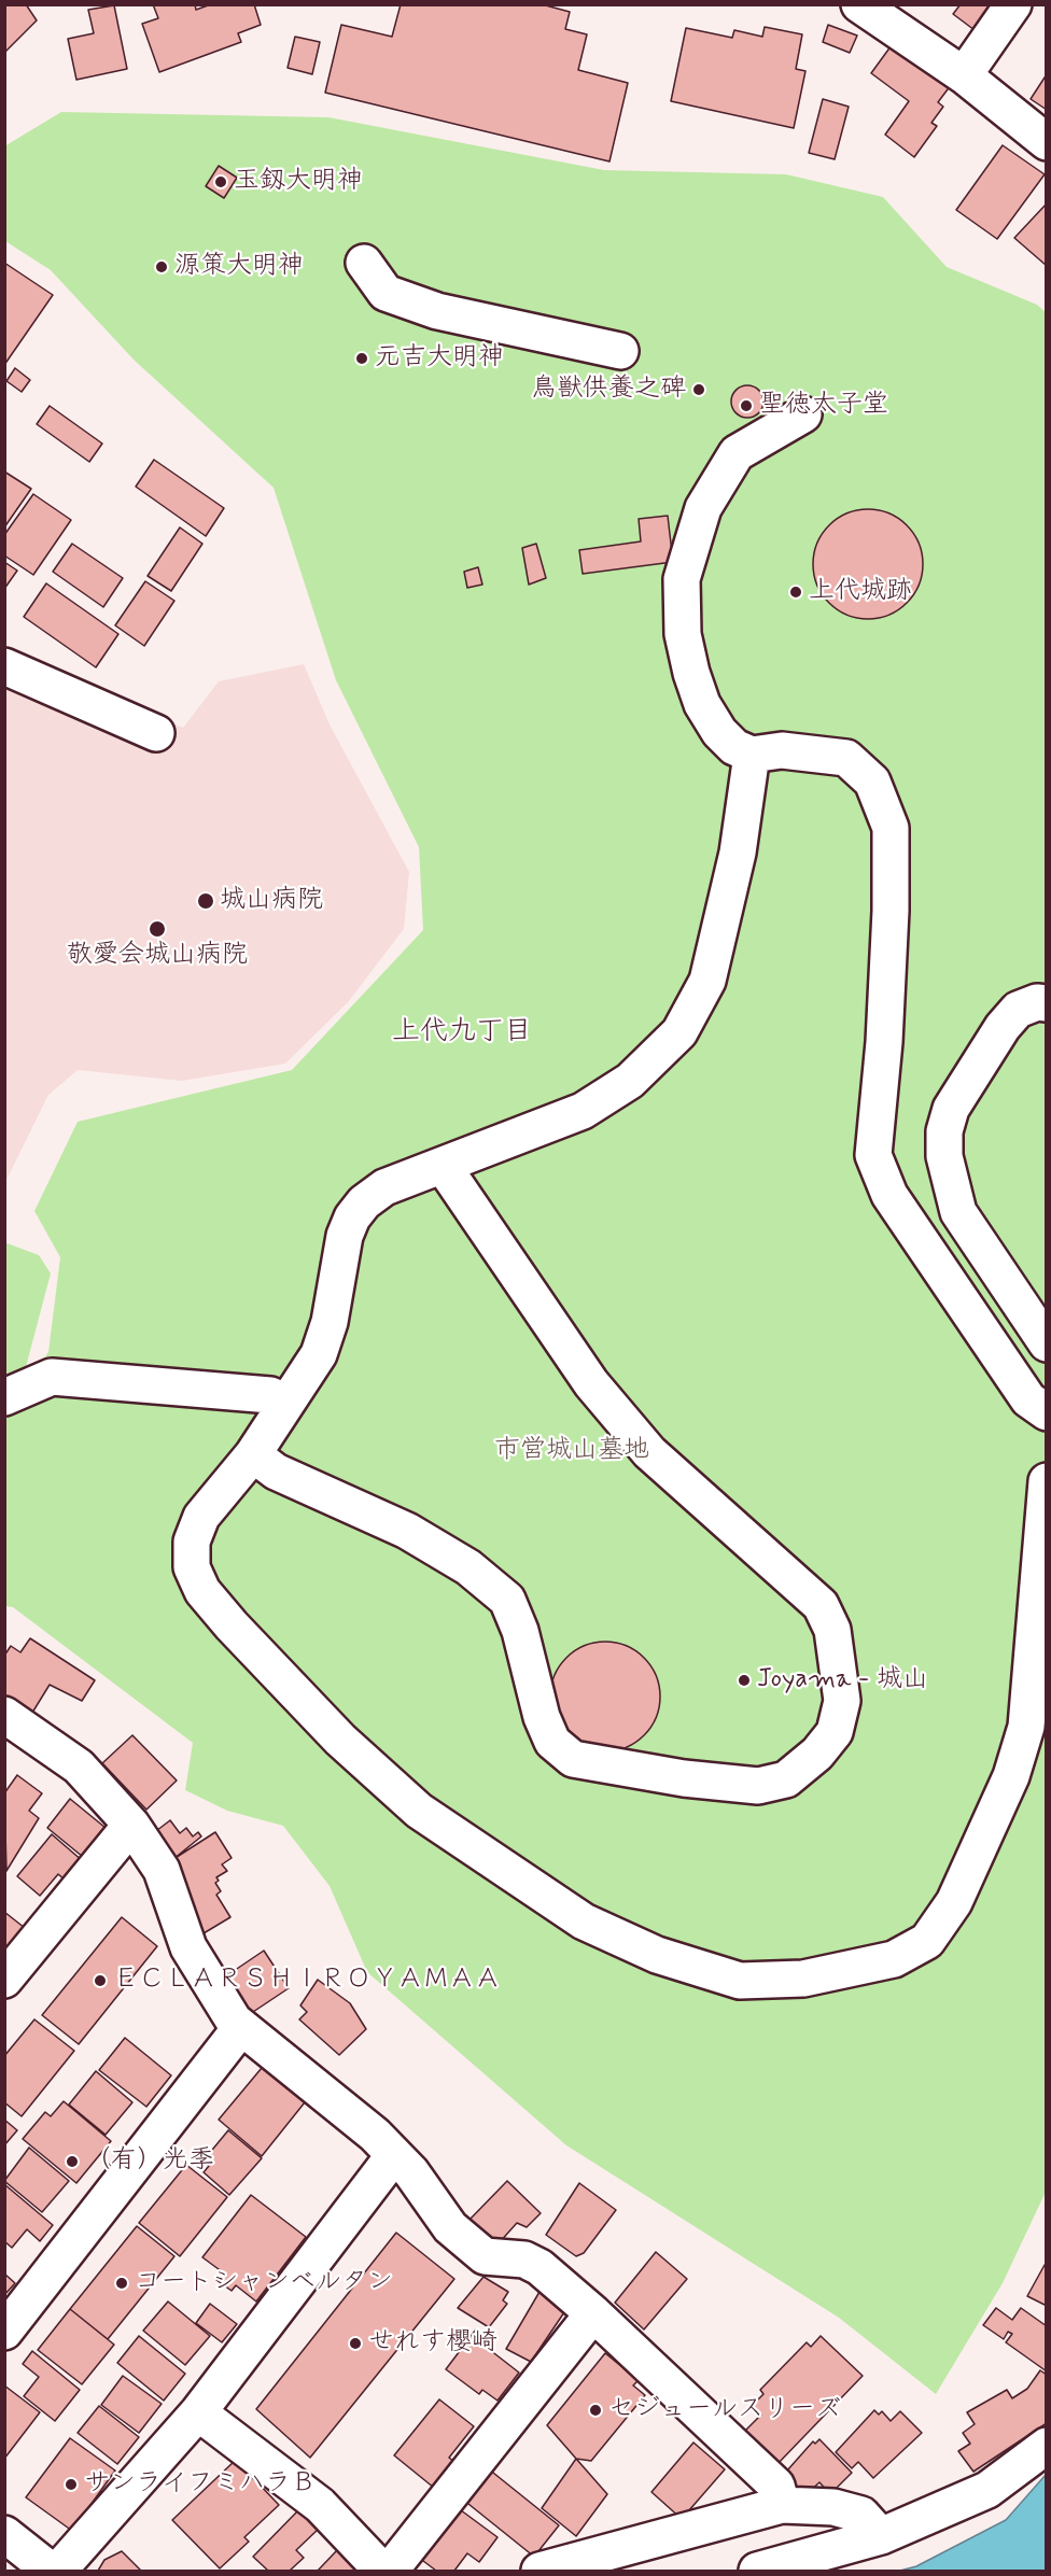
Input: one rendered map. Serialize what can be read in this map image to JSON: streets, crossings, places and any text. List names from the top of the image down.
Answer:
{
  "districts": ["上代九丁目"],
  "parks": ["市営城山墓地"],
  "places": [
    "玉釼大明神",
    "源策大明神",
    "元吉大明神",
    "鳥獣供養之碑",
    "聖徳太子堂",
    "上代城跡",
    "城山病院",
    "敬愛会城山病院",
    "Joyama - 城山",
    "ＥＣＬＡＲＳＨＩＲＯＹＡＭＡＡ",
    "（有）光季",
    "コートシャンベルタン",
    "せれす櫻崎",
    "セジュールスリーズ",
    "サンライフミハラＢ"
  ]
}
